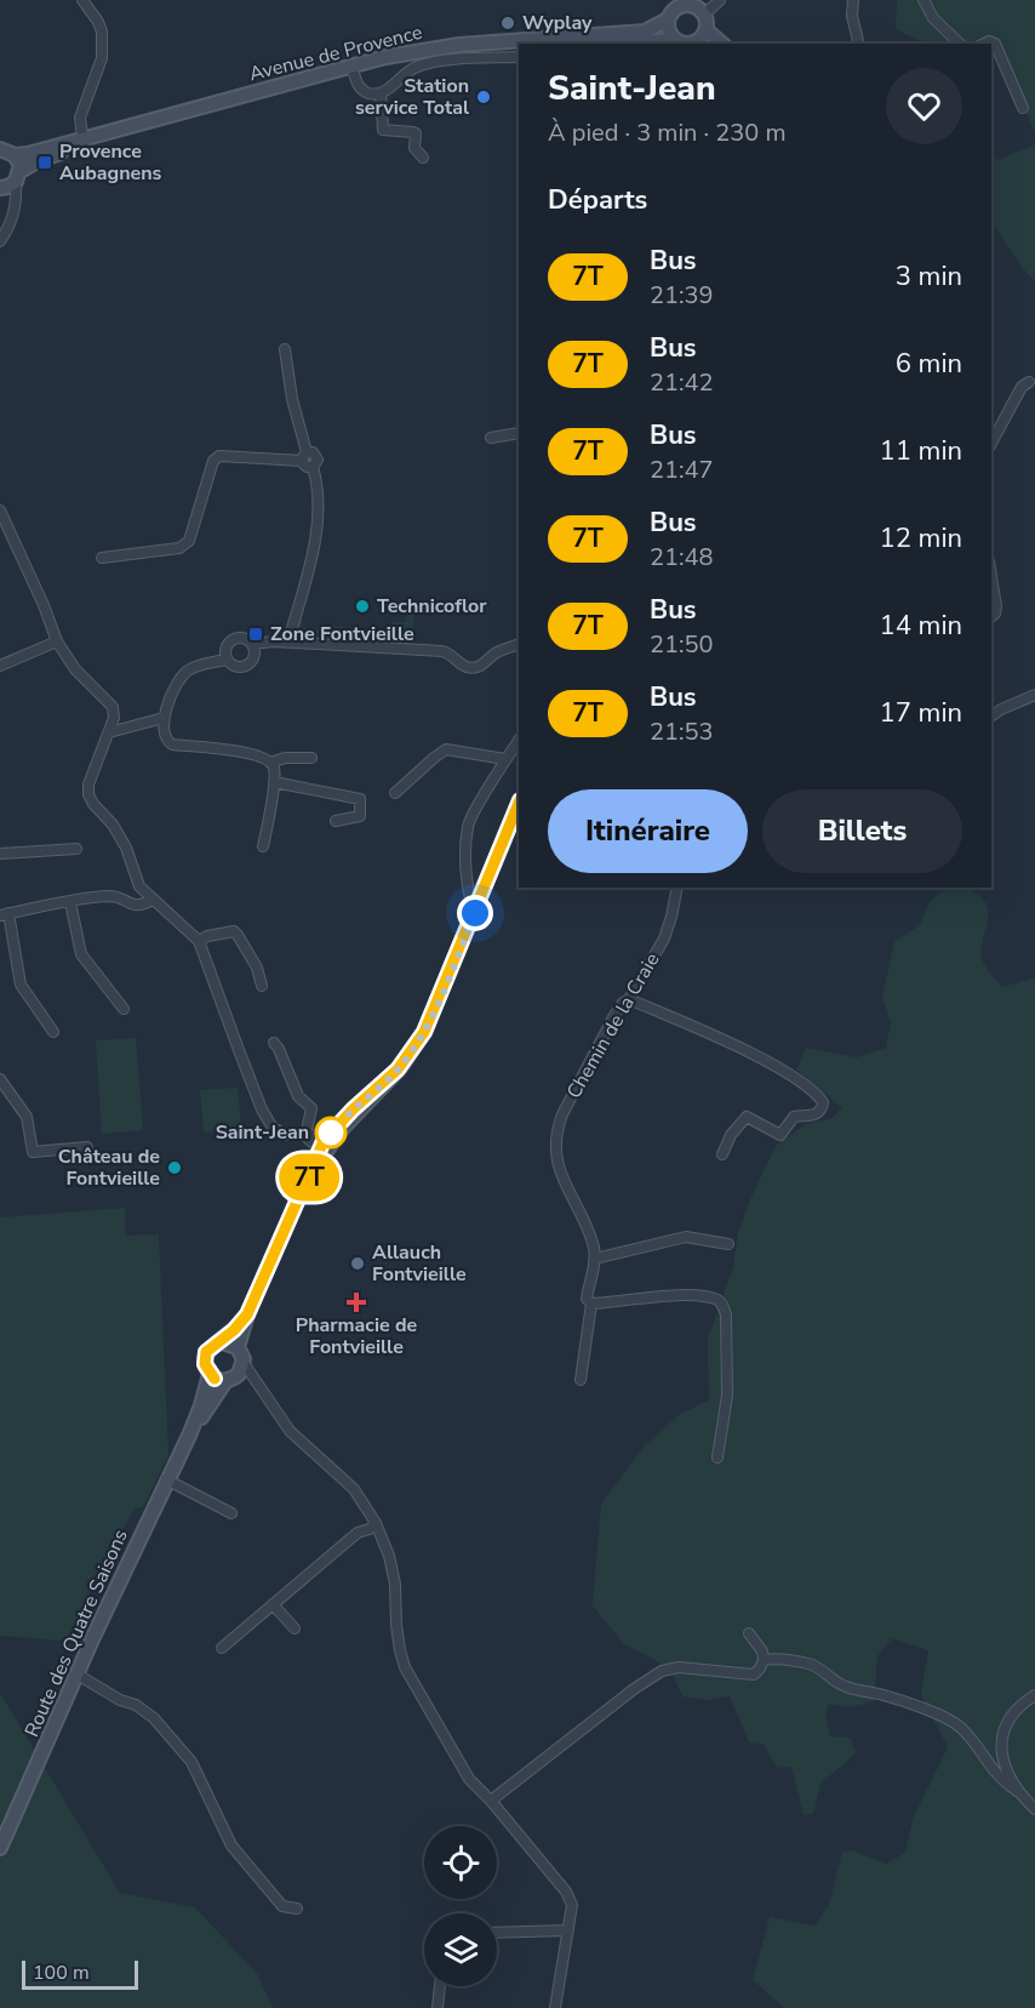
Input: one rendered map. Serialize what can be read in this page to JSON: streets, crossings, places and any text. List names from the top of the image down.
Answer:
{
  "streets": {
    "main road": ["Avenue de Provence", "Route des Quatre Saisons"],
    "street": ["Chemin de la Craie"]
  },
  "places": {
    "other": [
      "Wyplay",
      "Station service Total",
      "Technicoflor",
      "Saint-Jean",
      "Château de Fontvieille",
      "Allauch Fontvieille"
    ],
    "transit": ["Provence Aubagnens", "Zone Fontvieille"],
    "health": ["Pharmacie de Fontvieille"]
  },
  "lines": ["bus line 7T"],
  "scale_bar": "100 m",
  "page": {
    "on_map": "7T",
    "heading": [
      ["Saint-Jean", "À pied · 3 min · 230 m"],
      "Départs"
    ],
    "list": [
      {
        "mark": "7T",
        "name": "Bus",
        "note": "21:39",
        "value": "3 min"
      },
      {
        "mark": "7T",
        "name": "Bus",
        "note": "21:42",
        "value": "6 min"
      },
      {
        "mark": "7T",
        "name": "Bus",
        "note": "21:47",
        "value": "11 min"
      },
      {
        "mark": "7T",
        "name": "Bus",
        "note": "21:48",
        "value": "12 min"
      },
      {
        "mark": "7T",
        "name": "Bus",
        "note": "21:50",
        "value": "14 min"
      },
      {
        "mark": "7T",
        "name": "Bus",
        "note": "21:53",
        "value": "17 min"
      }
    ],
    "buttons": ["Itinéraire", "Billets"],
    "scale": "100 m"
  }
}
